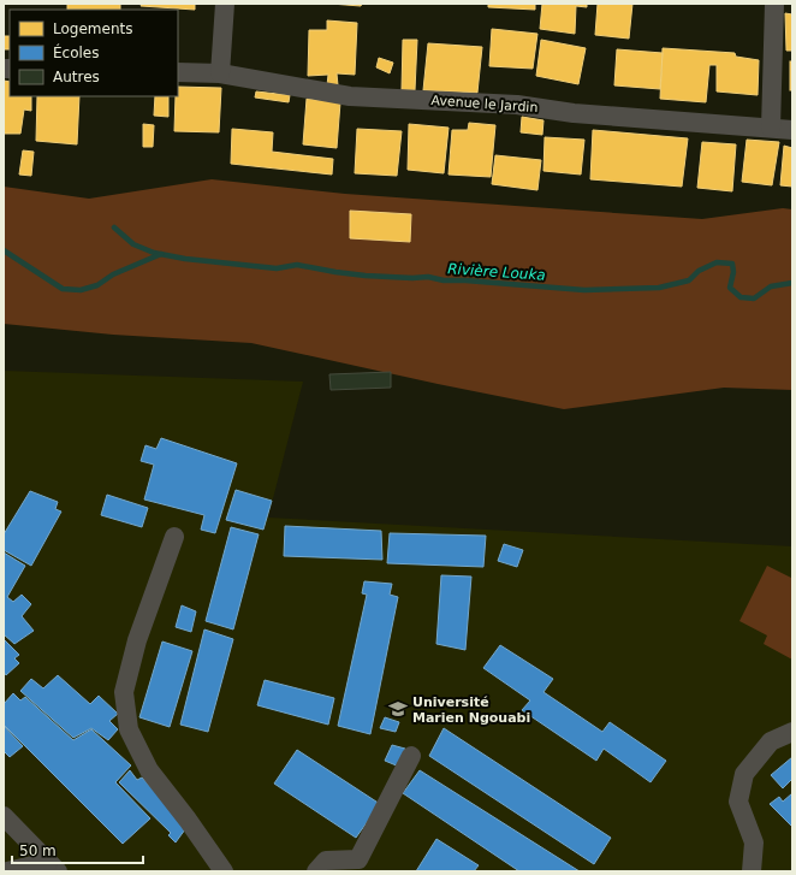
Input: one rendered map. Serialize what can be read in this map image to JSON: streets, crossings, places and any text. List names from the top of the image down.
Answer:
{
  "streets": {
    "street": ["Avenue le Jardin"]
  },
  "water": ["Rivière Louka"],
  "places": {
    "school or university": ["Université Marien Ngouabi"]
  },
  "legend": ["Logements", "Écoles", "Autres"],
  "scale_bar": "50 m"
}
